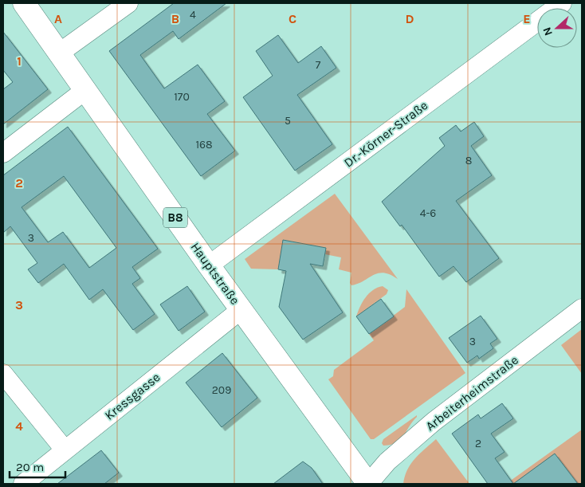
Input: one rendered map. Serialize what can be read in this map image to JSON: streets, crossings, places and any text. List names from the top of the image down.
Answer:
{
  "streets": {
    "main road": ["B8", "Hauptstraße"],
    "street": ["Dr.-Körner-Straße", "Arbeiterheimstraße", "Kressgasse"]
  },
  "crossings": [
    ["Dr.-Körner-Straße", "Hauptstraße"],
    ["Hauptstraße", "Arbeiterheimstraße"],
    ["Hauptstraße", "Kressgasse"]
  ],
  "house_numbers": [
    "4",
    "7",
    "170",
    "5",
    "168",
    "8",
    "4-6",
    "3",
    "3",
    "209",
    "2"
  ],
  "scale_bar": "20 m",
  "north": "left",
  "grid": {
    "columns": [
      "A",
      "B",
      "C",
      "D",
      "E"
    ],
    "rows": [
      "1",
      "2",
      "3",
      "4"
    ]
  }
}
